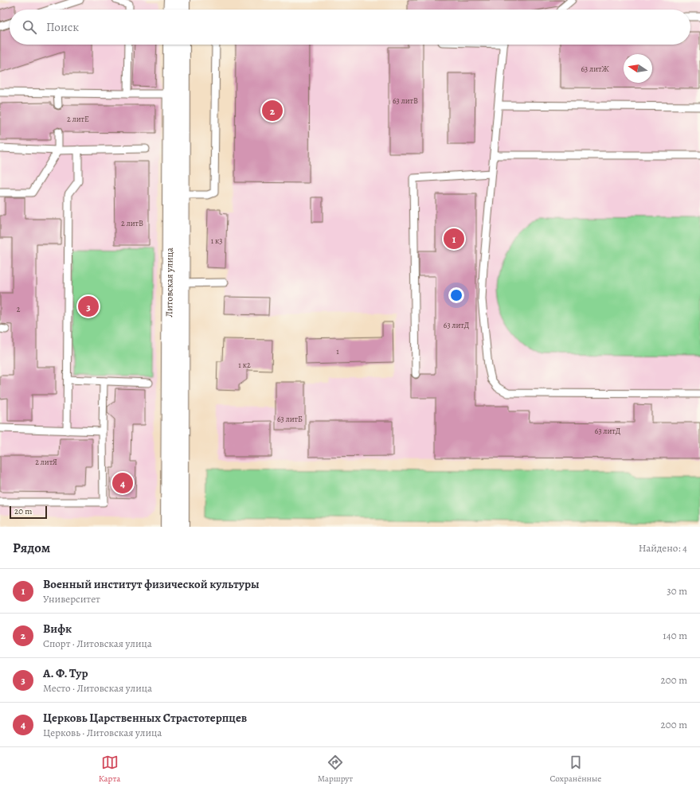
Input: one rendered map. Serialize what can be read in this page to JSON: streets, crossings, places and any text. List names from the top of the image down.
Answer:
{
  "streets": {
    "street": ["Литовская улица"]
  },
  "house_numbers": [
    "63 литЖ",
    "63 литВ",
    "2 литЕ",
    "2 литВ",
    "1 к3",
    "2",
    "63 литД",
    "1",
    "1 к2",
    "63 литБ",
    "63 литД",
    "2 литЯ"
  ],
  "scale_bar": "20 m",
  "north": "left",
  "page": {
    "search": "Поиск",
    "pins": [
      "2",
      "1",
      "3",
      "4"
    ],
    "scale": "20 m",
    "heading": ["Рядом", "Найдено: 4"],
    "list": [
      {
        "mark": "1",
        "name": "Военный институт физической культуры",
        "note": "Университет",
        "value": "30 m"
      },
      {
        "mark": "2",
        "name": "Вифк",
        "note": "Спорт · Литовская улица",
        "value": "140 m"
      },
      {
        "mark": "3",
        "name": "А. Ф. Тур",
        "note": "Место · Литовская улица",
        "value": "200 m"
      },
      {
        "mark": "4",
        "name": "Церковь Царственных Страстотерпцев",
        "note": "Церковь · Литовская улица",
        "value": "200 m"
      }
    ],
    "nav": ["Карта", "Маршрут", "Сохранённые"]
  }
}
